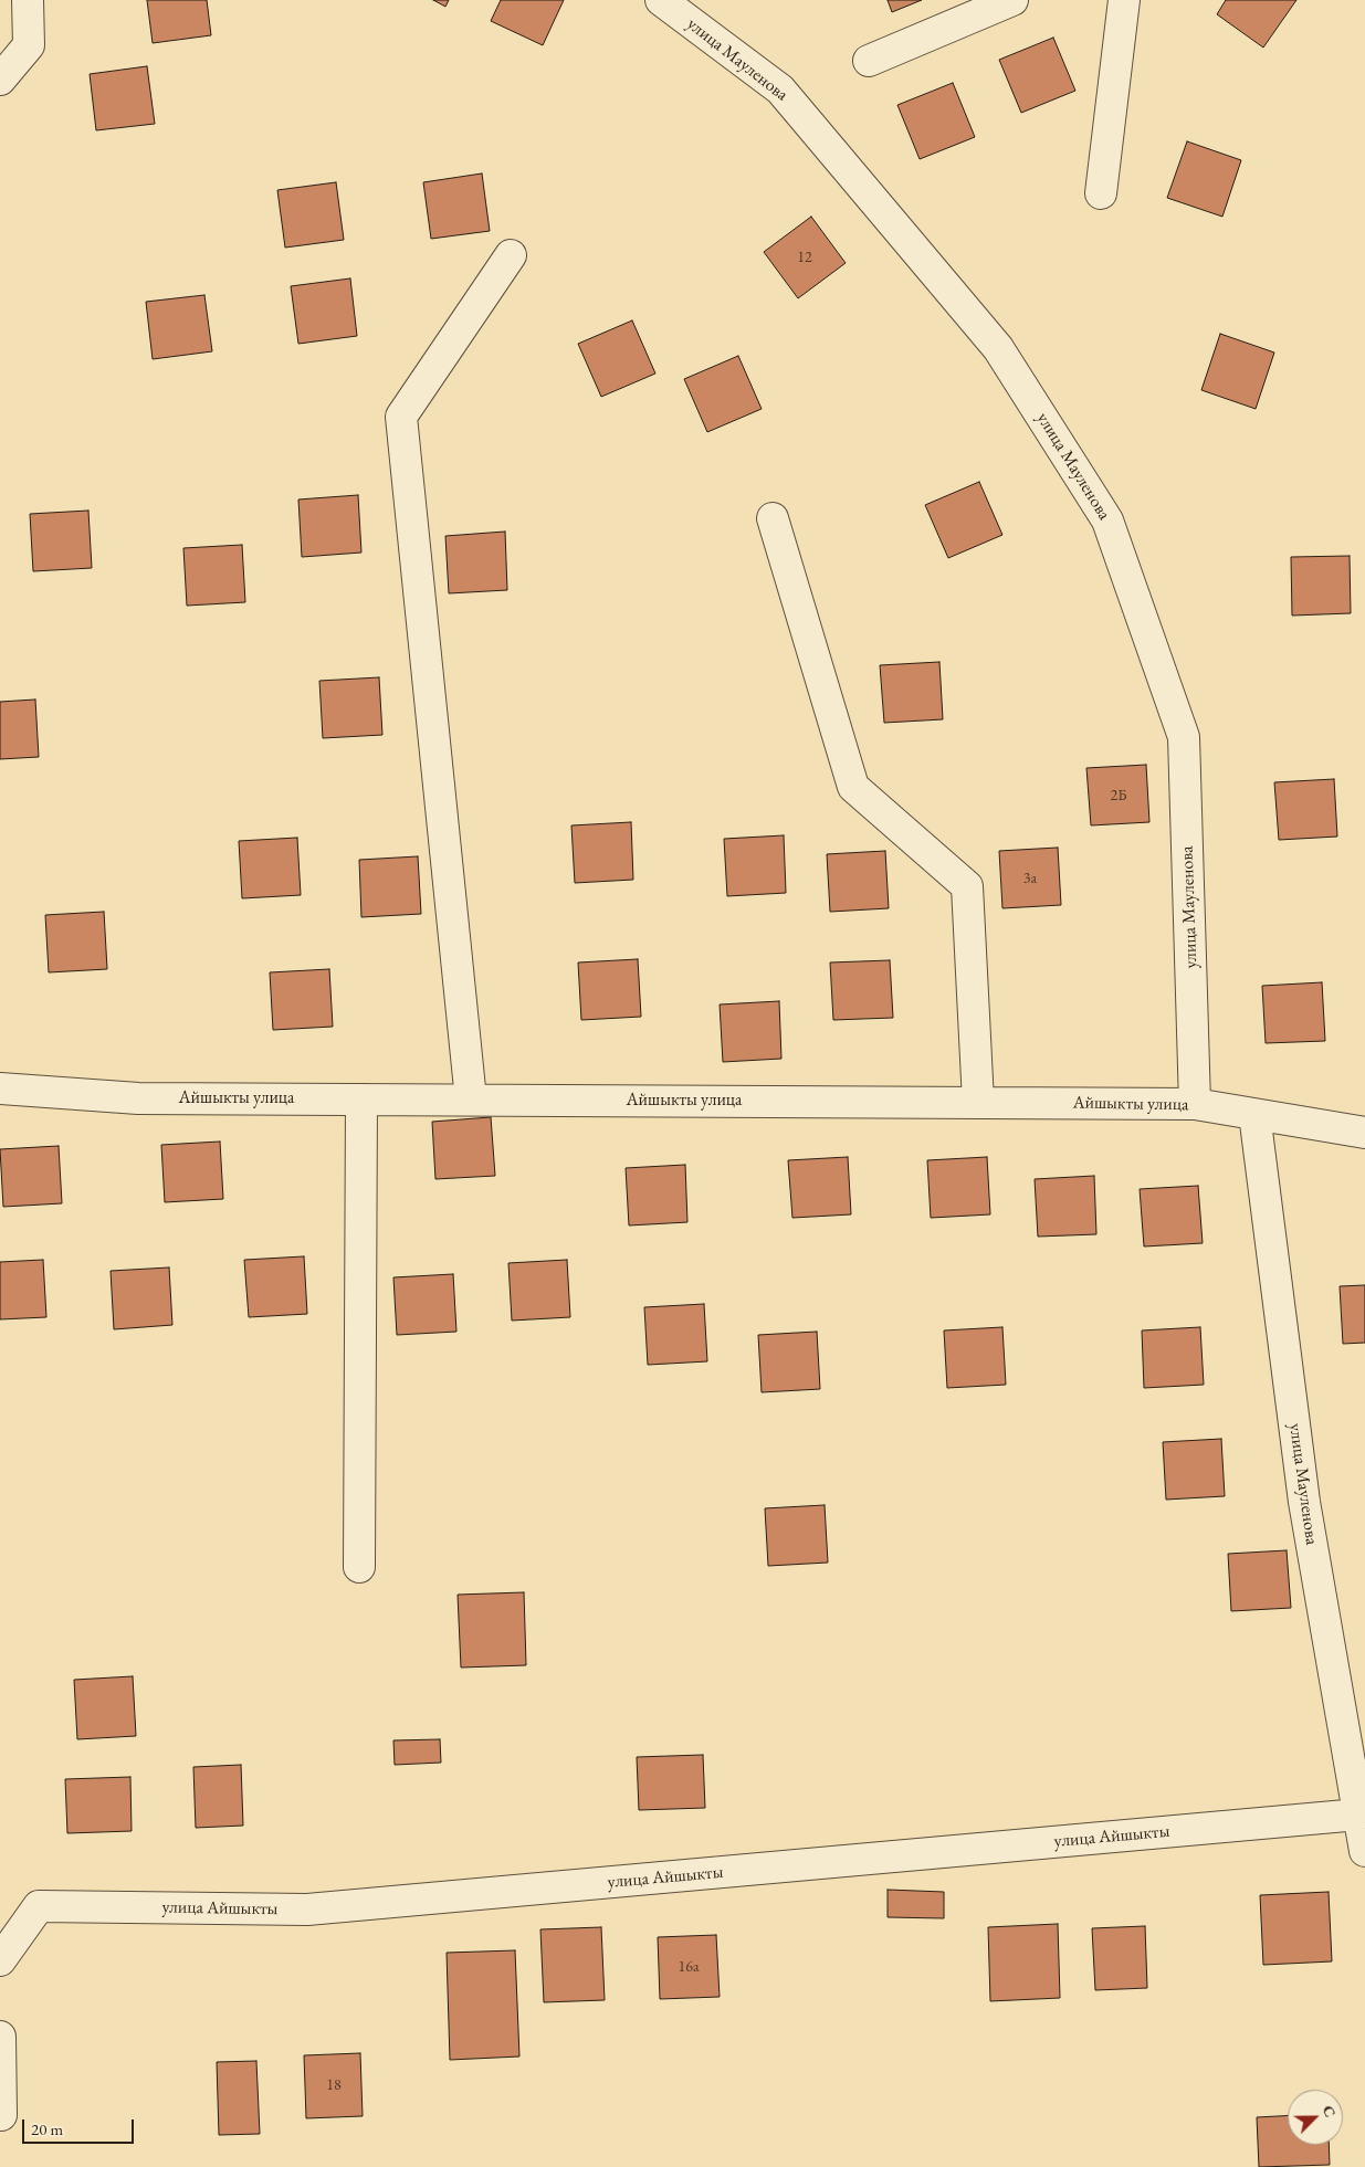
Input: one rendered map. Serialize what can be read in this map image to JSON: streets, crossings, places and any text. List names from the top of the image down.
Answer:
{
  "streets": {
    "street": ["улица Мауленова", "Айшыкты улица", "улица Айшыкты"]
  },
  "crossings": [
    ["улица Мауленова", "Айшыкты улица"],
    ["улица Мауленова", "улица Айшыкты"]
  ],
  "house_numbers": [
    "12",
    "2Б",
    "3а",
    "16а",
    "18"
  ],
  "scale_bar": "20 m",
  "north": "top right"
}
